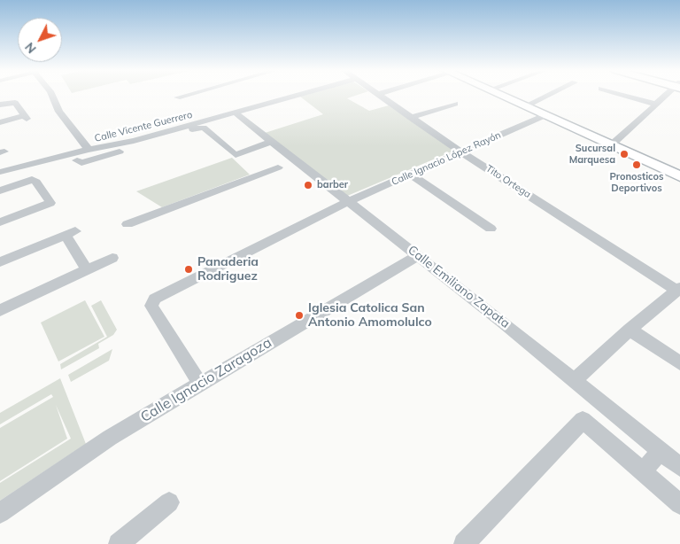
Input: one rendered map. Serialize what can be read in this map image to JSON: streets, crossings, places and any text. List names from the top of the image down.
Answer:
{
  "streets": {
    "street": [
      "Calle Vicente Guerrero",
      "Calle Ignacio López Rayón",
      "Tito Ortega",
      "Calle Emiliano Zapata",
      "Calle Ignacio Zaragoza"
    ]
  },
  "crossings": [
    ["Calle Vicente Guerrero", "Calle Emiliano Zapata"],
    ["Calle Ignacio López Rayón", "Tito Ortega"],
    ["Calle Ignacio López Rayón", "Calle Emiliano Zapata"],
    ["Calle Ignacio López Rayón", "Calle Ignacio Zaragoza"],
    ["Calle Emiliano Zapata", "Calle Ignacio Zaragoza"]
  ],
  "places": [
    "Sucursal Marquesa",
    "Pronosticos Deportivos",
    "barber",
    "Panaderia Rodriguez",
    "Iglesia Catolica San Antonio Amomolulco"
  ],
  "north": "bottom left"
}
